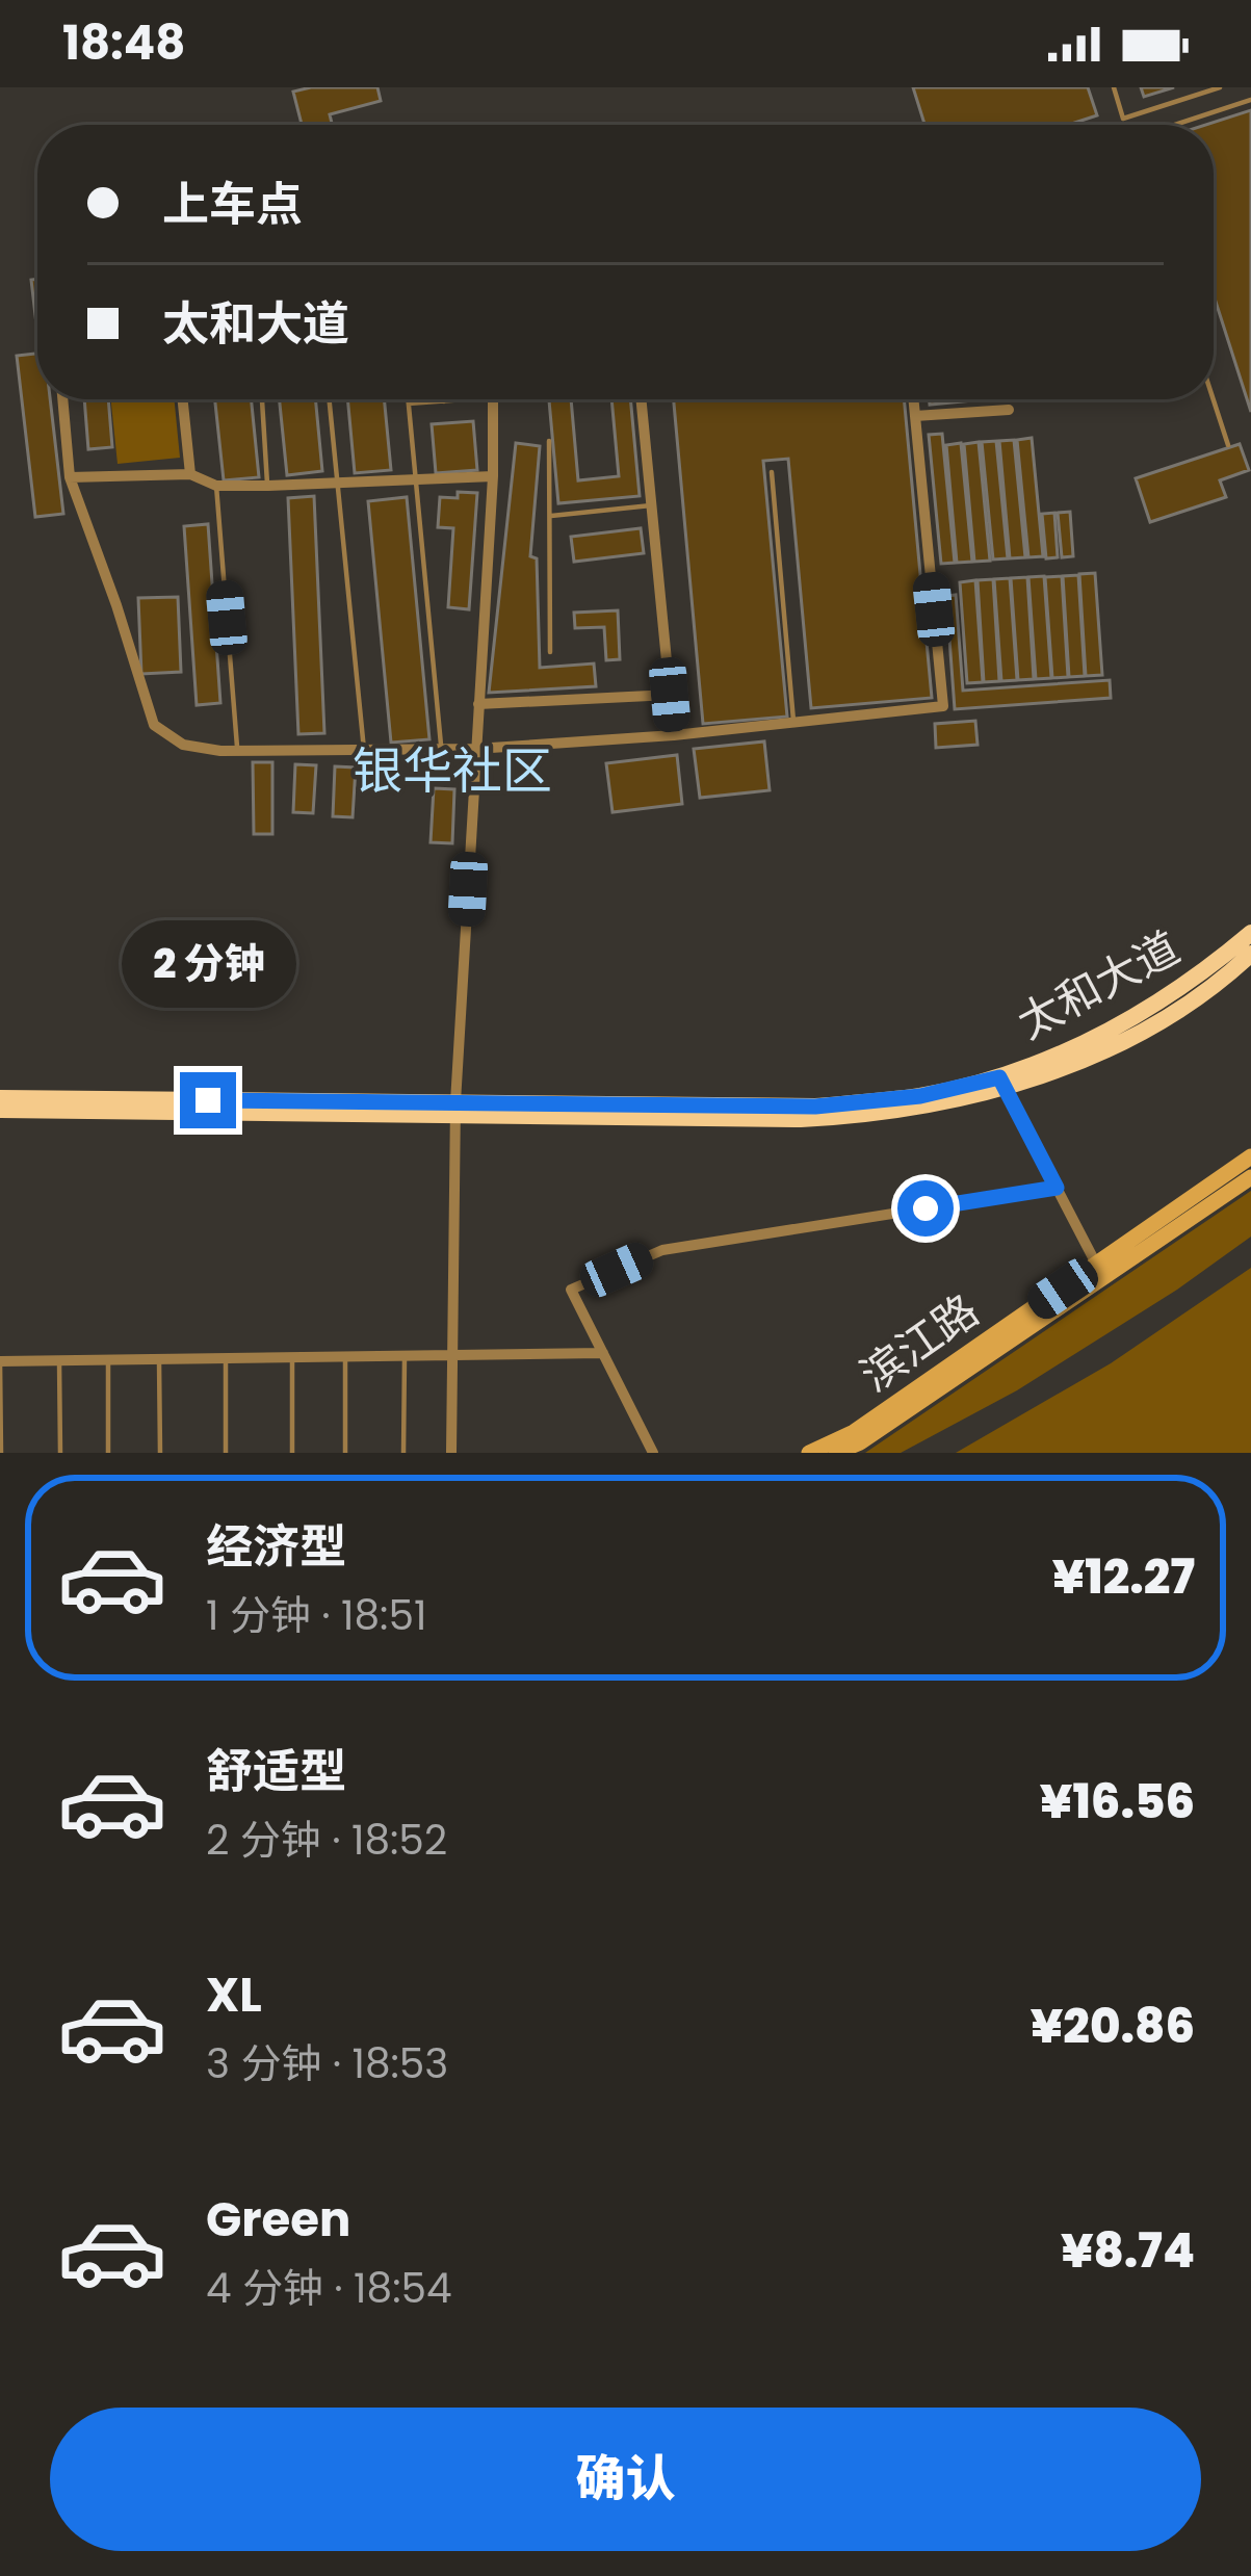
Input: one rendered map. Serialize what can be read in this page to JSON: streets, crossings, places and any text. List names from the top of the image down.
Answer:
{
  "streets": {
    "main road": ["太和大道"],
    "street": ["滨江路"]
  },
  "districts": ["银华社区"],
  "page": {
    "status": "18:48",
    "banner": ["上车点", "太和大道"],
    "bubble": "2 分钟",
    "list": [
      {
        "name": "经济型",
        "note": "1 分钟 · 18:51",
        "value": "¥12.27"
      },
      {
        "name": "舒适型",
        "note": "2 分钟 · 18:52",
        "value": "¥16.56"
      },
      {
        "name": "XL",
        "note": "3 分钟 · 18:53",
        "value": "¥20.86"
      },
      {
        "name": "Green",
        "note": "4 分钟 · 18:54",
        "value": "¥8.74"
      }
    ],
    "buttons": "确认"
  }
}
